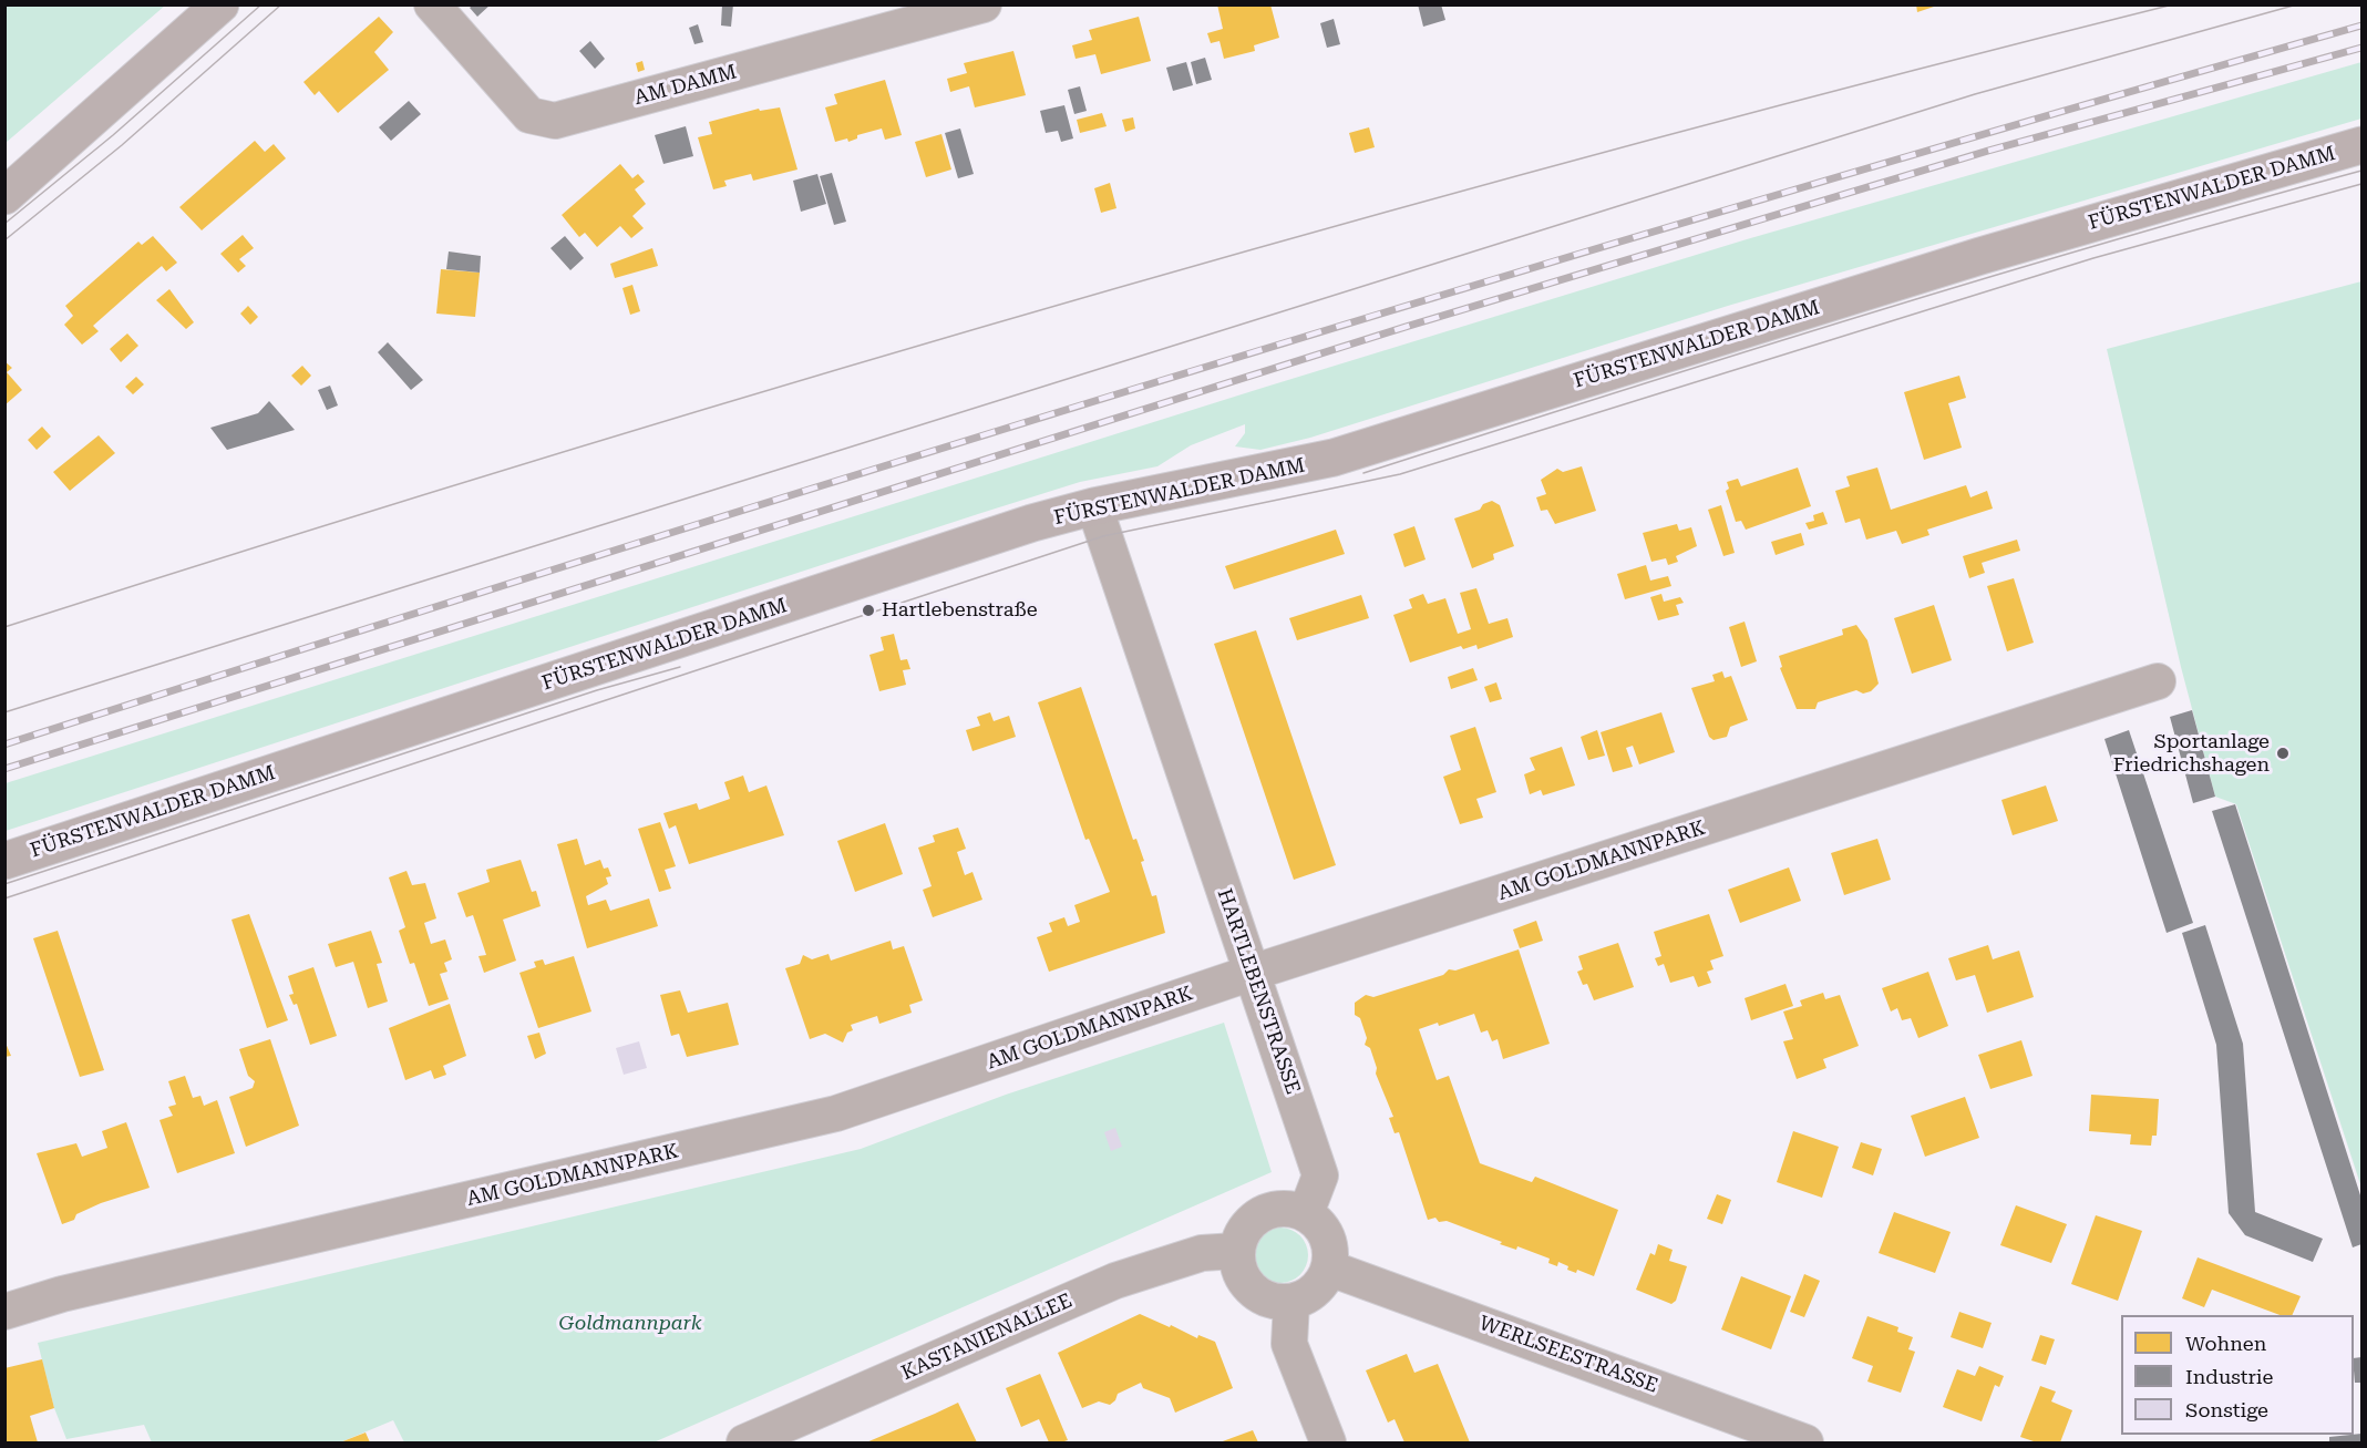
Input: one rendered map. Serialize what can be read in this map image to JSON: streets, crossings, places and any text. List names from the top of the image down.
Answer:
{
  "streets": {
    "main road": ["FÜRSTENWALDER DAMM"],
    "street": [
      "AM DAMM",
      "AM GOLDMANNPARK",
      "HARTLEBENSTRASSE",
      "KASTANIENALLEE",
      "WERLSEESTRASSE"
    ]
  },
  "crossings": [
    ["FÜRSTENWALDER DAMM", "HARTLEBENSTRASSE"],
    ["AM GOLDMANNPARK", "HARTLEBENSTRASSE"],
    ["HARTLEBENSTRASSE", "KASTANIENALLEE"],
    ["HARTLEBENSTRASSE", "WERLSEESTRASSE"],
    ["KASTANIENALLEE", "WERLSEESTRASSE"]
  ],
  "parks": ["Goldmannpark"],
  "places": ["Hartlebenstraße", "Sportanlage Friedrichshagen"],
  "legend": ["Wohnen", "Industrie", "Sonstige"]
}
